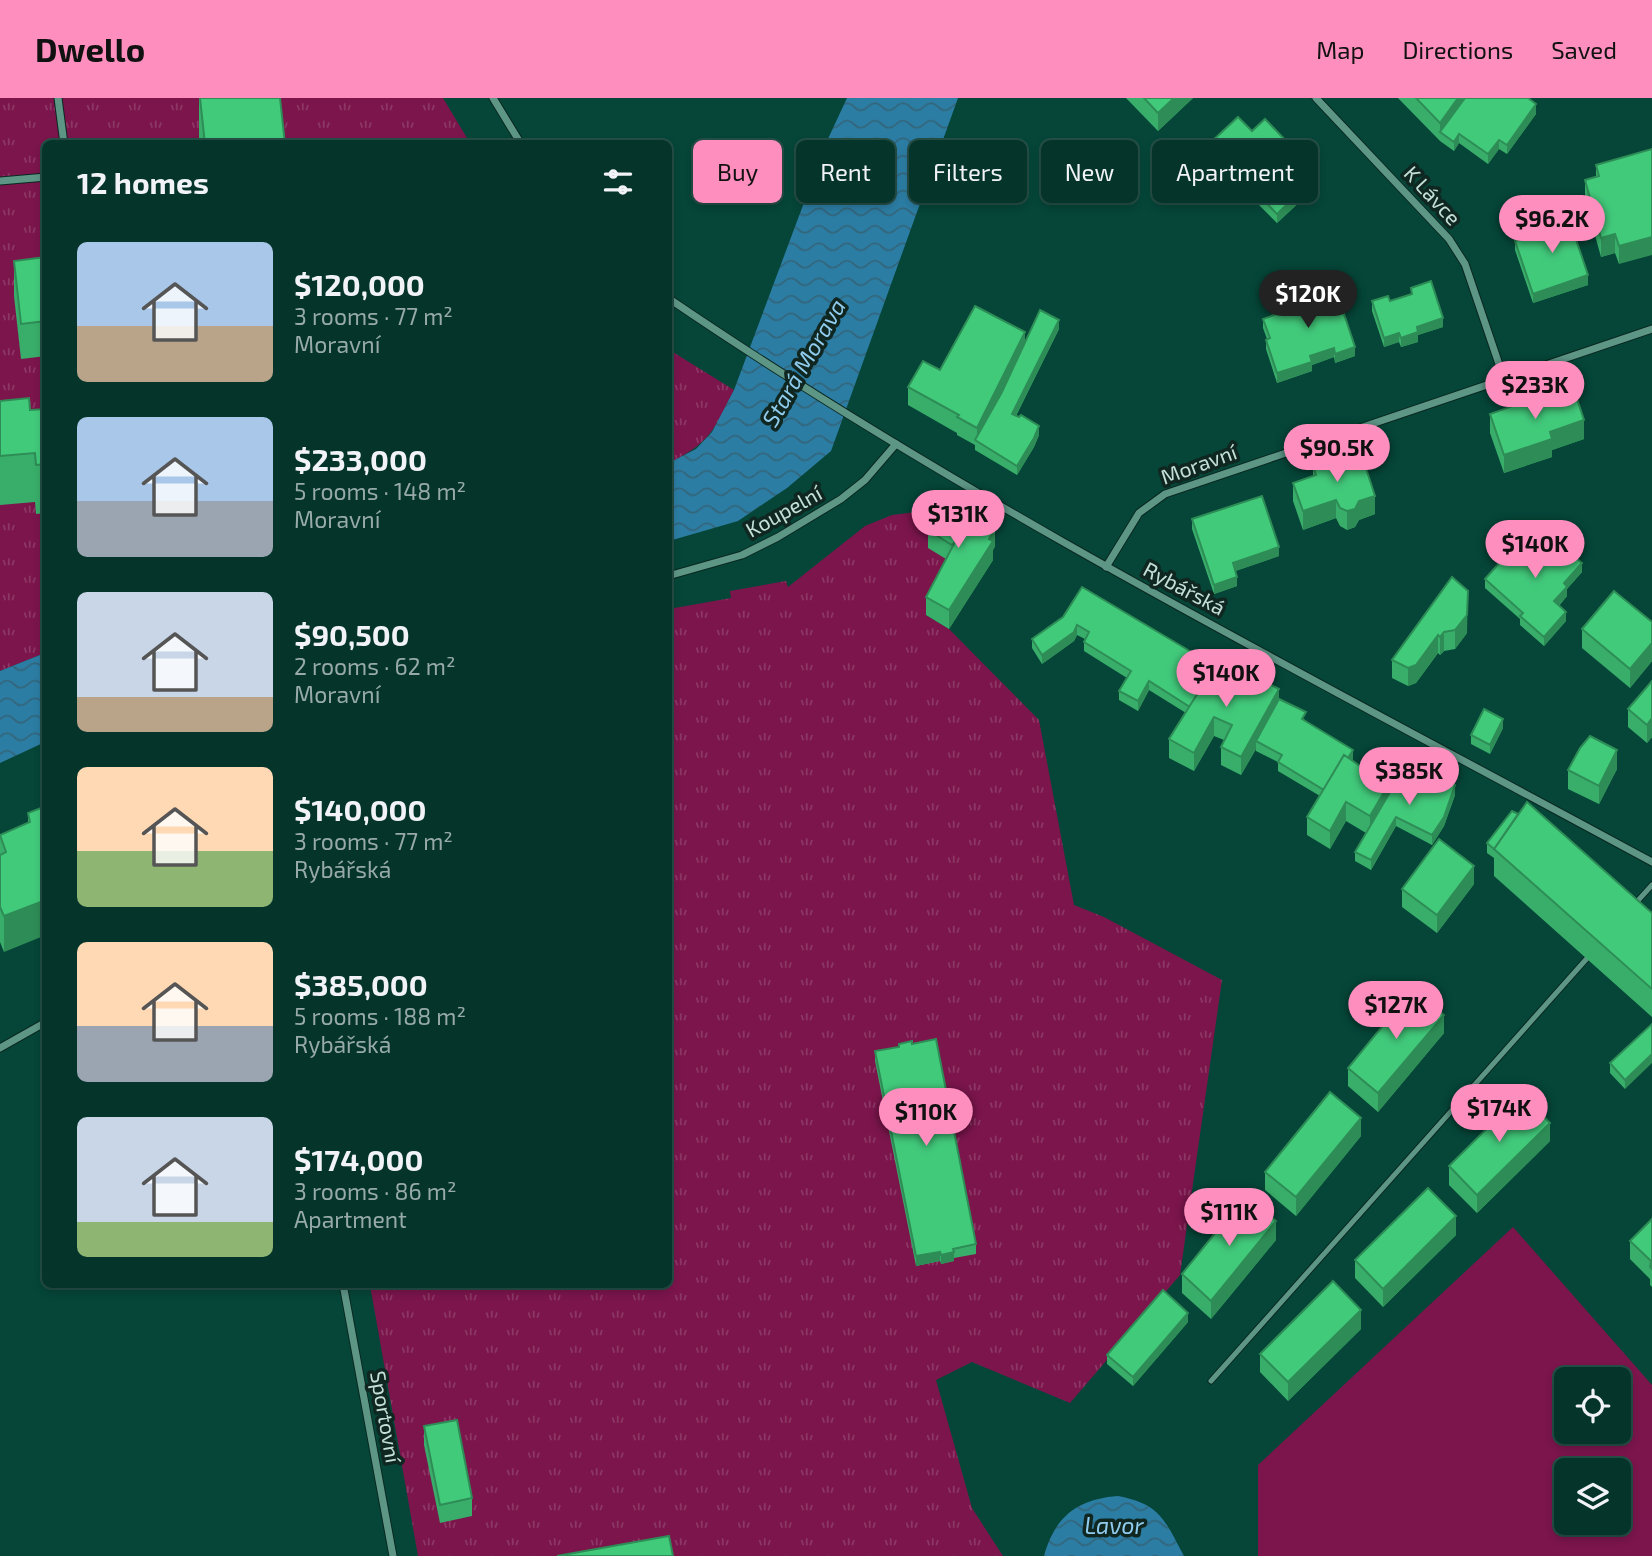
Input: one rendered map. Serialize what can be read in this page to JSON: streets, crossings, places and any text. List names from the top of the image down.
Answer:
{
  "streets": {
    "street": [
      "K Lávce",
      "Moravní",
      "Koupelní",
      "Rybářská",
      "Sportovní"
    ]
  },
  "crossings": [
    ["K Lávce", "Moravní"],
    ["Moravní", "Rybářská"],
    ["Koupelní", "Rybářská"]
  ],
  "water": ["Stará Morava", "Lavor"],
  "page": {
    "header": "Dwello",
    "nav": ["Map", "Directions", "Saved"],
    "chip": [
      "Buy",
      "Rent",
      "Filters",
      "New",
      "Apartment"
    ],
    "heading": "12 homes",
    "price": [
      "$96.2K",
      "$120K",
      "$233K",
      "$90.5K",
      "$131K",
      "$140K",
      "$140K",
      "$385K",
      "$127K",
      "$174K",
      "$110K",
      "$111K"
    ],
    "list": [
      {
        "name": "$120,000",
        "note": "3 rooms · 77 m² · Moravní"
      },
      {
        "name": "$233,000",
        "note": "5 rooms · 148 m² · Moravní"
      },
      {
        "name": "$90,500",
        "note": "2 rooms · 62 m² · Moravní"
      },
      {
        "name": "$140,000",
        "note": "3 rooms · 77 m² · Rybářská"
      },
      {
        "name": "$385,000",
        "note": "5 rooms · 188 m² · Rybářská"
      },
      {
        "name": "$174,000",
        "note": "3 rooms · 86 m² · Apartment"
      }
    ]
  }
}
